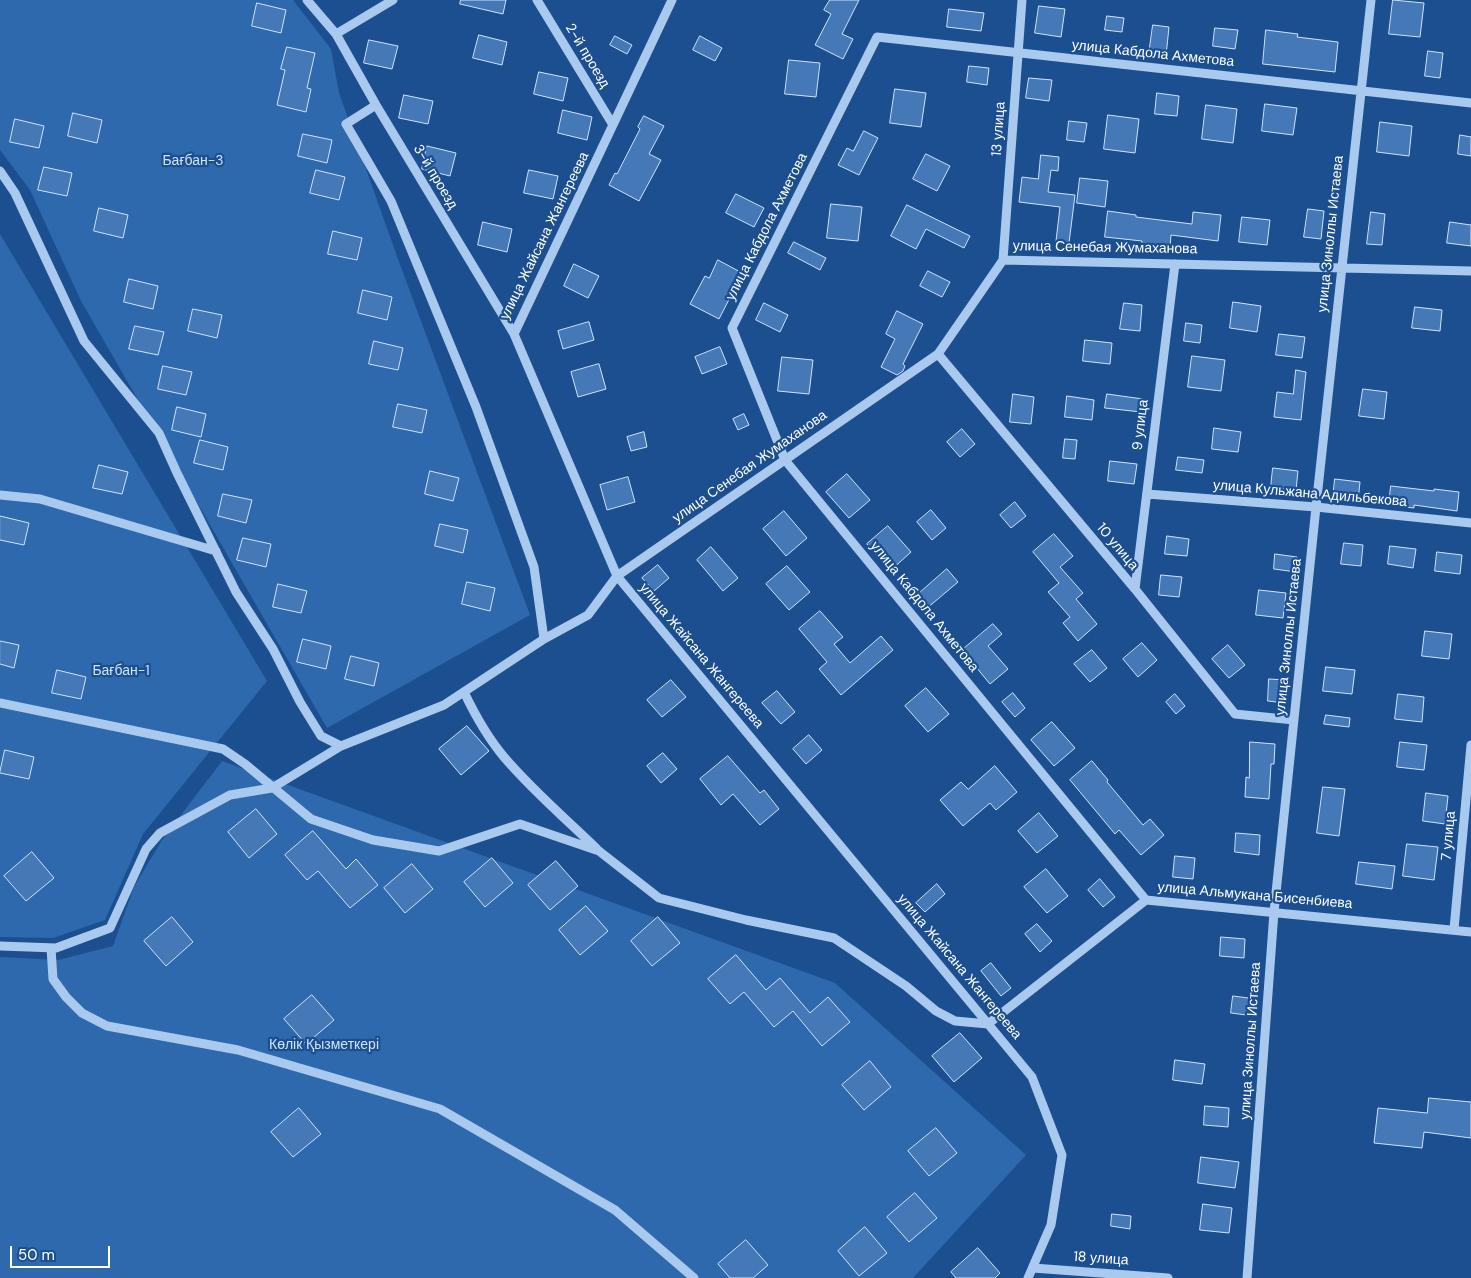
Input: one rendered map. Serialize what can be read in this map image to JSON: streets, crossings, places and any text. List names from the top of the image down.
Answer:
{
  "streets": {
    "street": [
      "улица Кабдола Ахметова",
      "2-й проезд",
      "13 улица",
      "3-й проезд",
      "улица Зиноллы Истаева",
      "улица Жайсана Жангереева",
      "улица Сенебая Жумаханова",
      "9 улица",
      "улица Кульжана Адильбекова",
      "10 улица",
      "7 улица",
      "улица Альмукана Бисенбиева",
      "18 улица"
    ]
  },
  "crossings": [
    ["улица Кабдола Ахметова", "13 улица"],
    ["улица Кабдола Ахметова", "улица Зиноллы Истаева"],
    ["улица Кабдола Ахметова", "улица Сенебая Жумаханова"],
    ["улица Кабдола Ахметова", "улица Альмукана Бисенбиева"],
    ["2-й проезд", "улица Жайсана Жангереева"],
    ["13 улица", "улица Сенебая Жумаханова"],
    ["3-й проезд", "улица Жайсана Жангереева"],
    ["улица Зиноллы Истаева", "улица Сенебая Жумаханова"],
    ["улица Зиноллы Истаева", "улица Кульжана Адильбекова"],
    ["улица Зиноллы Истаева", "10 улица"],
    ["улица Зиноллы Истаева", "улица Альмукана Бисенбиева"],
    ["улица Жайсана Жангереева", "улица Сенебая Жумаханова"],
    ["улица Жайсана Жангереева", "улица Альмукана Бисенбиева"],
    ["улица Жайсана Жангереева", "18 улица"],
    ["улица Сенебая Жумаханова", "9 улица"],
    ["улица Сенебая Жумаханова", "10 улица"],
    ["9 улица", "улица Кульжана Адильбекова"],
    ["9 улица", "10 улица"],
    ["7 улица", "улица Альмукана Бисенбиева"]
  ],
  "parks": ["Бағбан-3", "Бағбан-1", "Көлік Қызметкері"],
  "scale_bar": "50 m"
}
